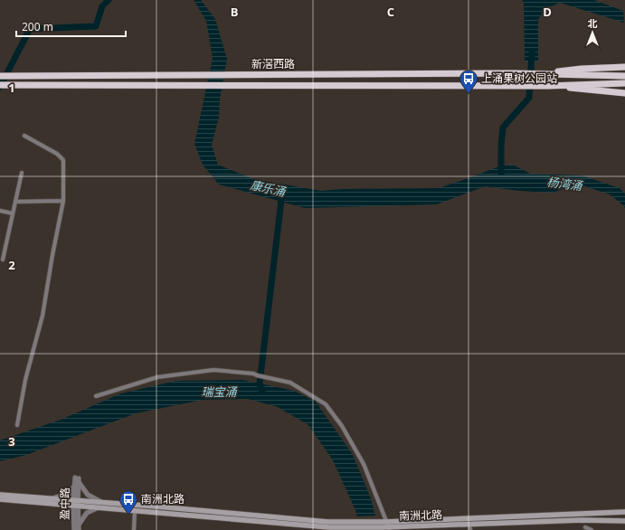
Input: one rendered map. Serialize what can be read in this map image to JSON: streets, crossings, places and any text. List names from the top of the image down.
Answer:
{
  "streets": {
    "highway": ["新滘西路"],
    "main road": ["南洲北路"],
    "street": ["盈中路"]
  },
  "crossings": [
    ["盈中路", "南洲北路"]
  ],
  "water": ["杨湾涌", "康乐涌", "瑞宝涌"],
  "places": {
    "bus stop": ["上涌果树公园站", "南洲北路"]
  },
  "scale_bar": "200 m",
  "north": "top",
  "grid": {
    "columns": ["B", "C", "D"],
    "rows": ["1", "2", "3"]
  }
}
